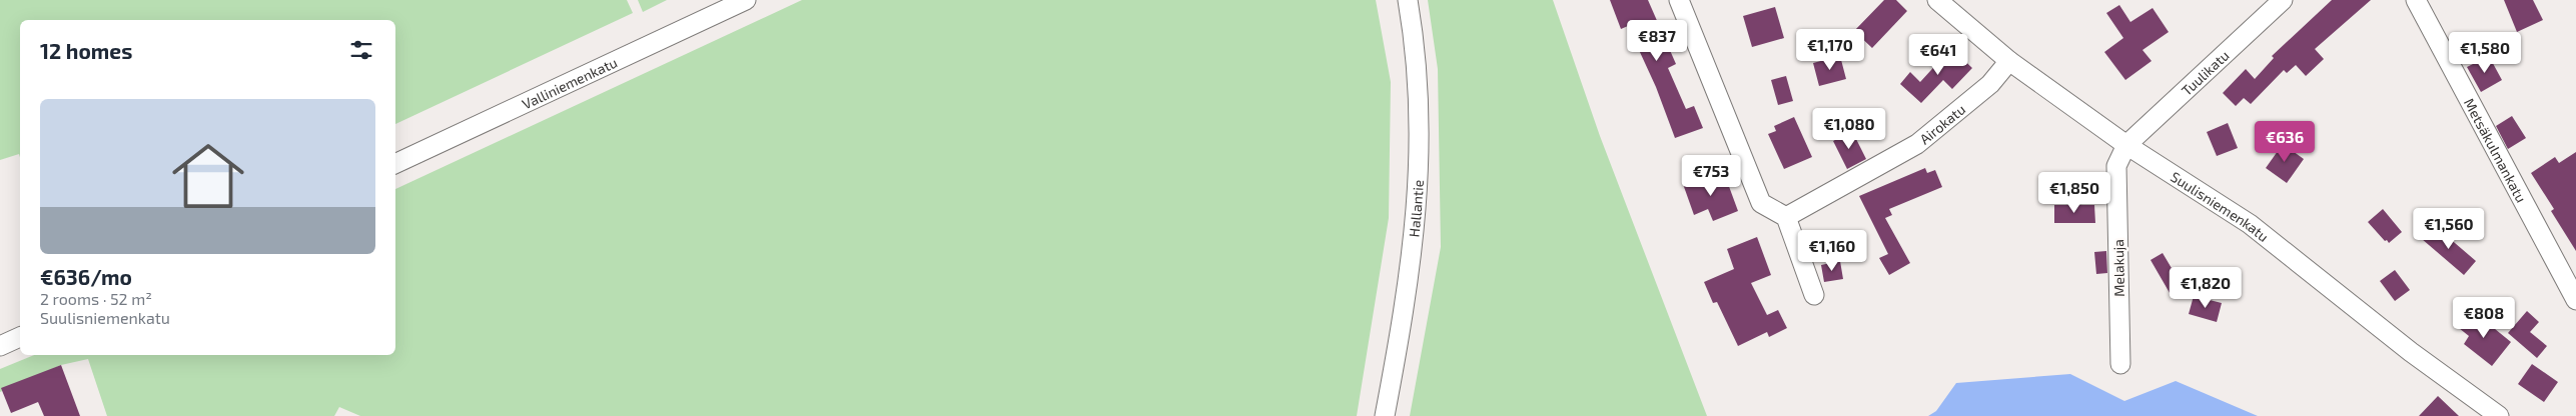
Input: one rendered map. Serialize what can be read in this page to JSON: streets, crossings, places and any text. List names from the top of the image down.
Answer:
{
  "streets": {
    "street": [
      "Tuulikatu",
      "Valliniemenkatu",
      "Airokatu",
      "Metsäkulmankatu",
      "Suulisniemenkatu",
      "Hallantie",
      "Melakuja"
    ]
  },
  "crossings": [
    ["Tuulikatu", "Suulisniemenkatu"],
    ["Tuulikatu", "Melakuja"],
    ["Airokatu", "Suulisniemenkatu"],
    ["Suulisniemenkatu", "Melakuja"]
  ],
  "page": {
    "price": [
      "€837",
      "€1,170",
      "€1,580",
      "€641",
      "€1,080",
      "€636",
      "€753",
      "€1,850",
      "€1,560",
      "€1,160",
      "€1,820",
      "€808"
    ],
    "heading": "12 homes",
    "list": [
      {
        "name": "€636/mo",
        "note": "2 rooms · 52 m² · Suulisniemenkatu"
      }
    ]
  }
}
